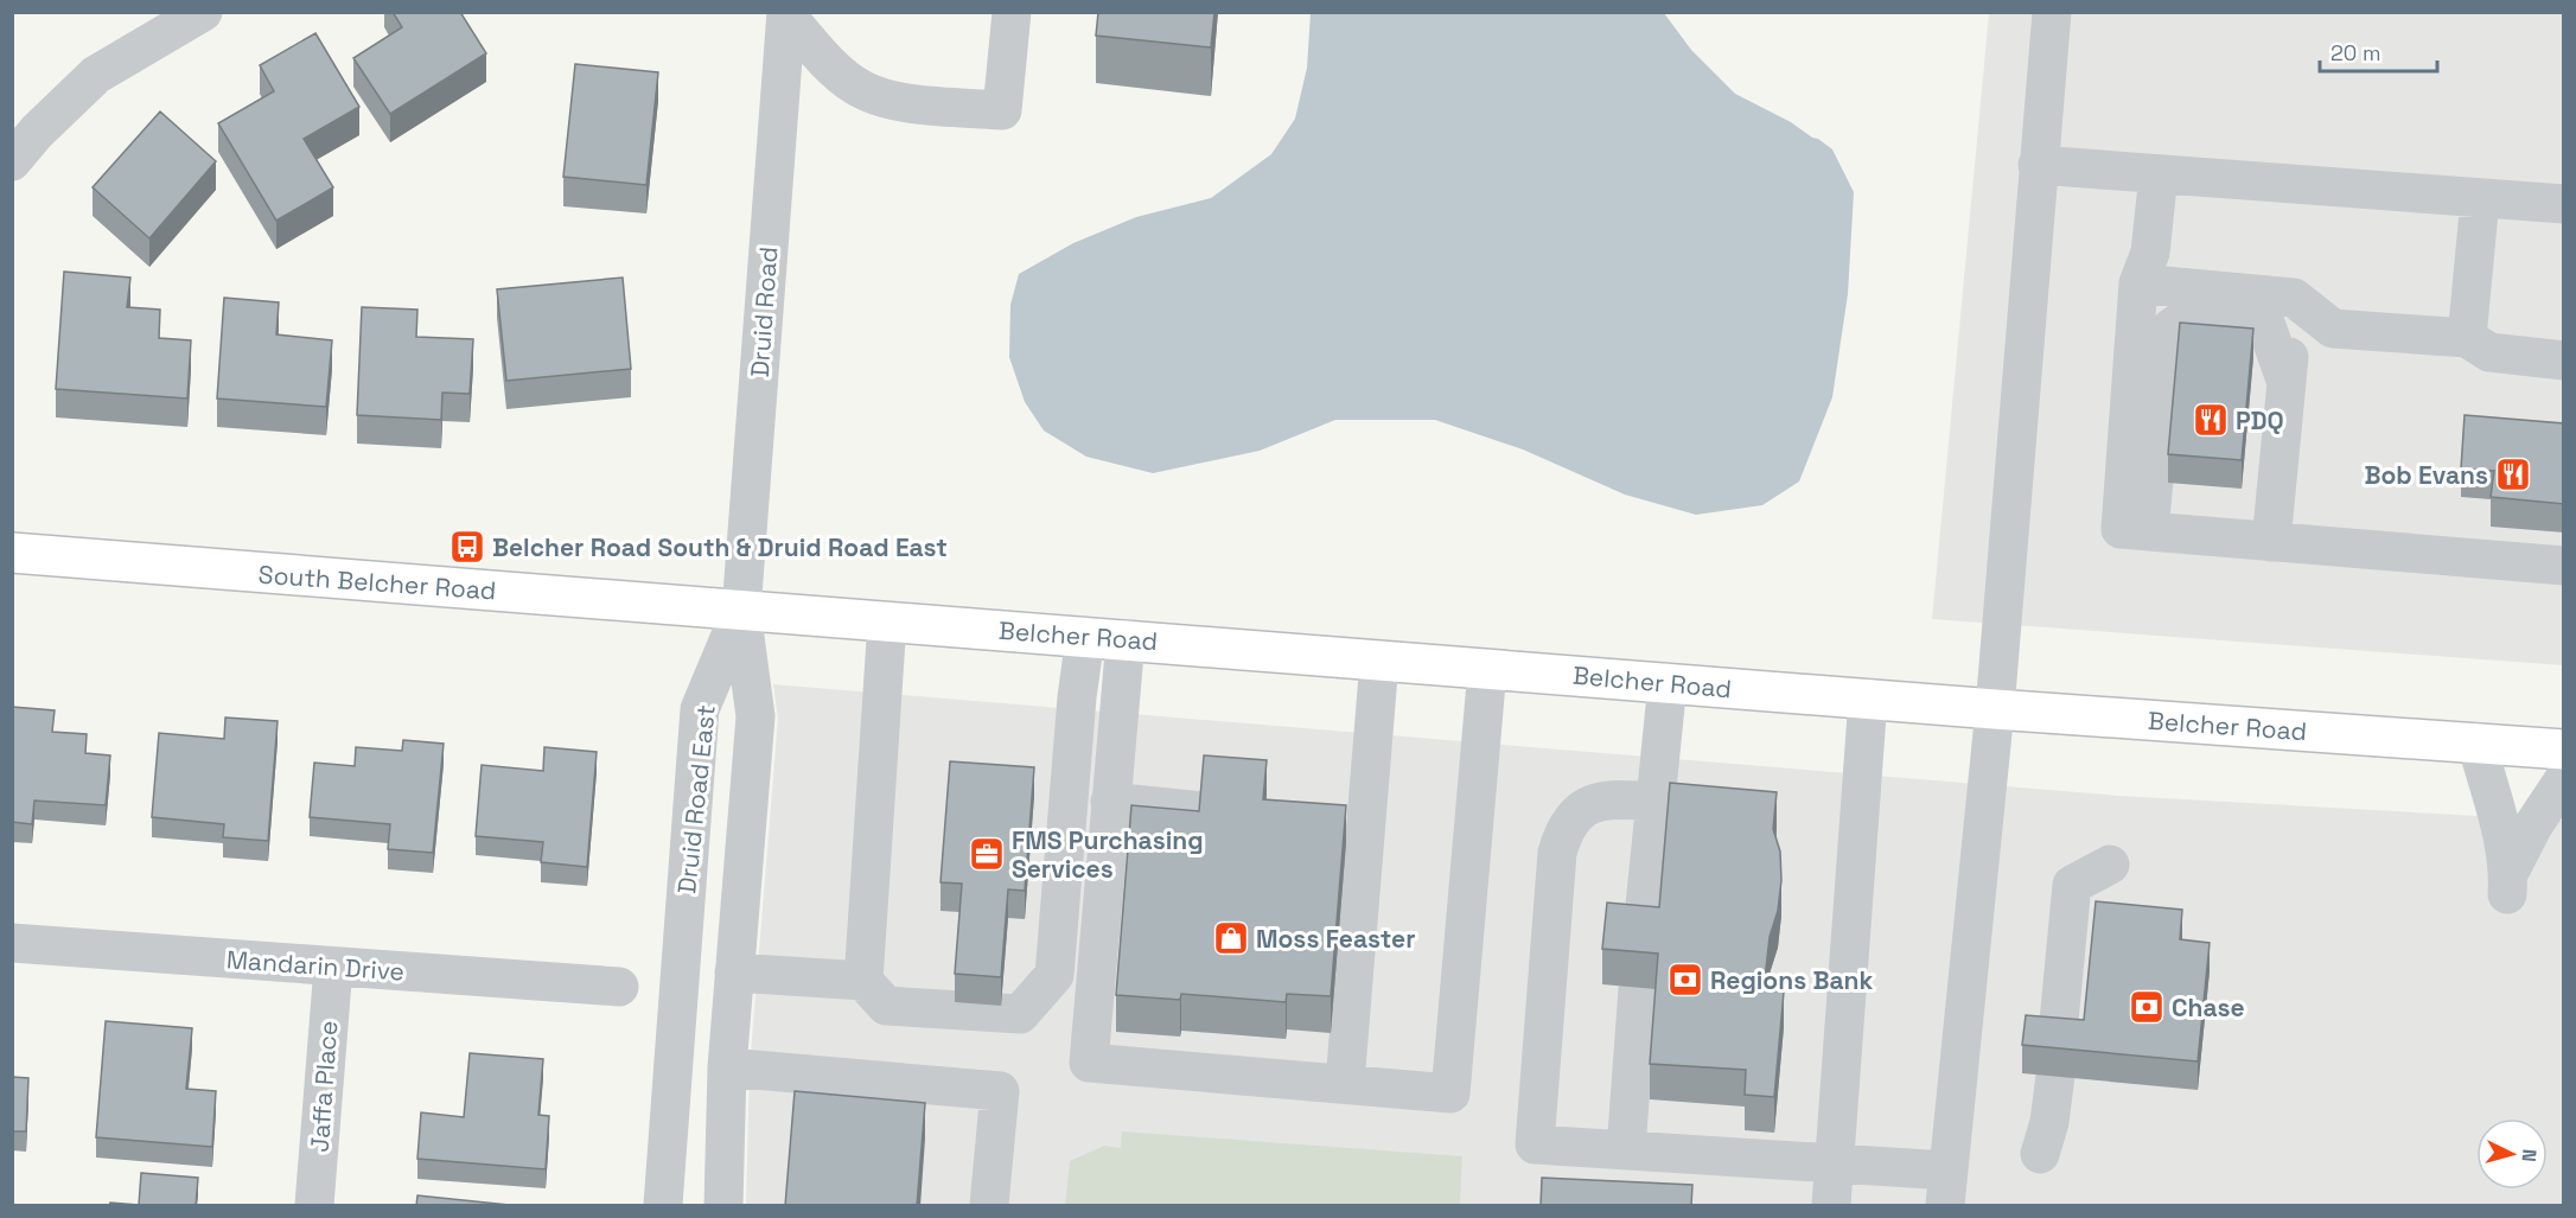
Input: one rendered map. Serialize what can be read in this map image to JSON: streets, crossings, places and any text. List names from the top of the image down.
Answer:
{
  "streets": {
    "main road": ["South Belcher Road", "Belcher Road"],
    "street": [
      "Druid Road",
      "Druid Road East",
      "Mandarin Drive",
      "Jaffa Place"
    ]
  },
  "crossings": [
    ["Druid Road", "South Belcher Road"],
    ["Druid Road", "Belcher Road"],
    ["Druid Road", "Druid Road East"],
    ["South Belcher Road", "Belcher Road"],
    ["South Belcher Road", "Druid Road East"],
    ["Belcher Road", "Druid Road East"],
    ["Mandarin Drive", "Jaffa Place"]
  ],
  "places": {
    "restaurant": ["PDQ", "Bob Evans"],
    "bus stop": ["Belcher Road South & Druid Road East"],
    "office": ["FMS Purchasing Services"],
    "shop": ["Moss Feaster"],
    "bank": ["Regions Bank", "Chase"]
  },
  "scale_bar": "20 m",
  "north": "right"
}
